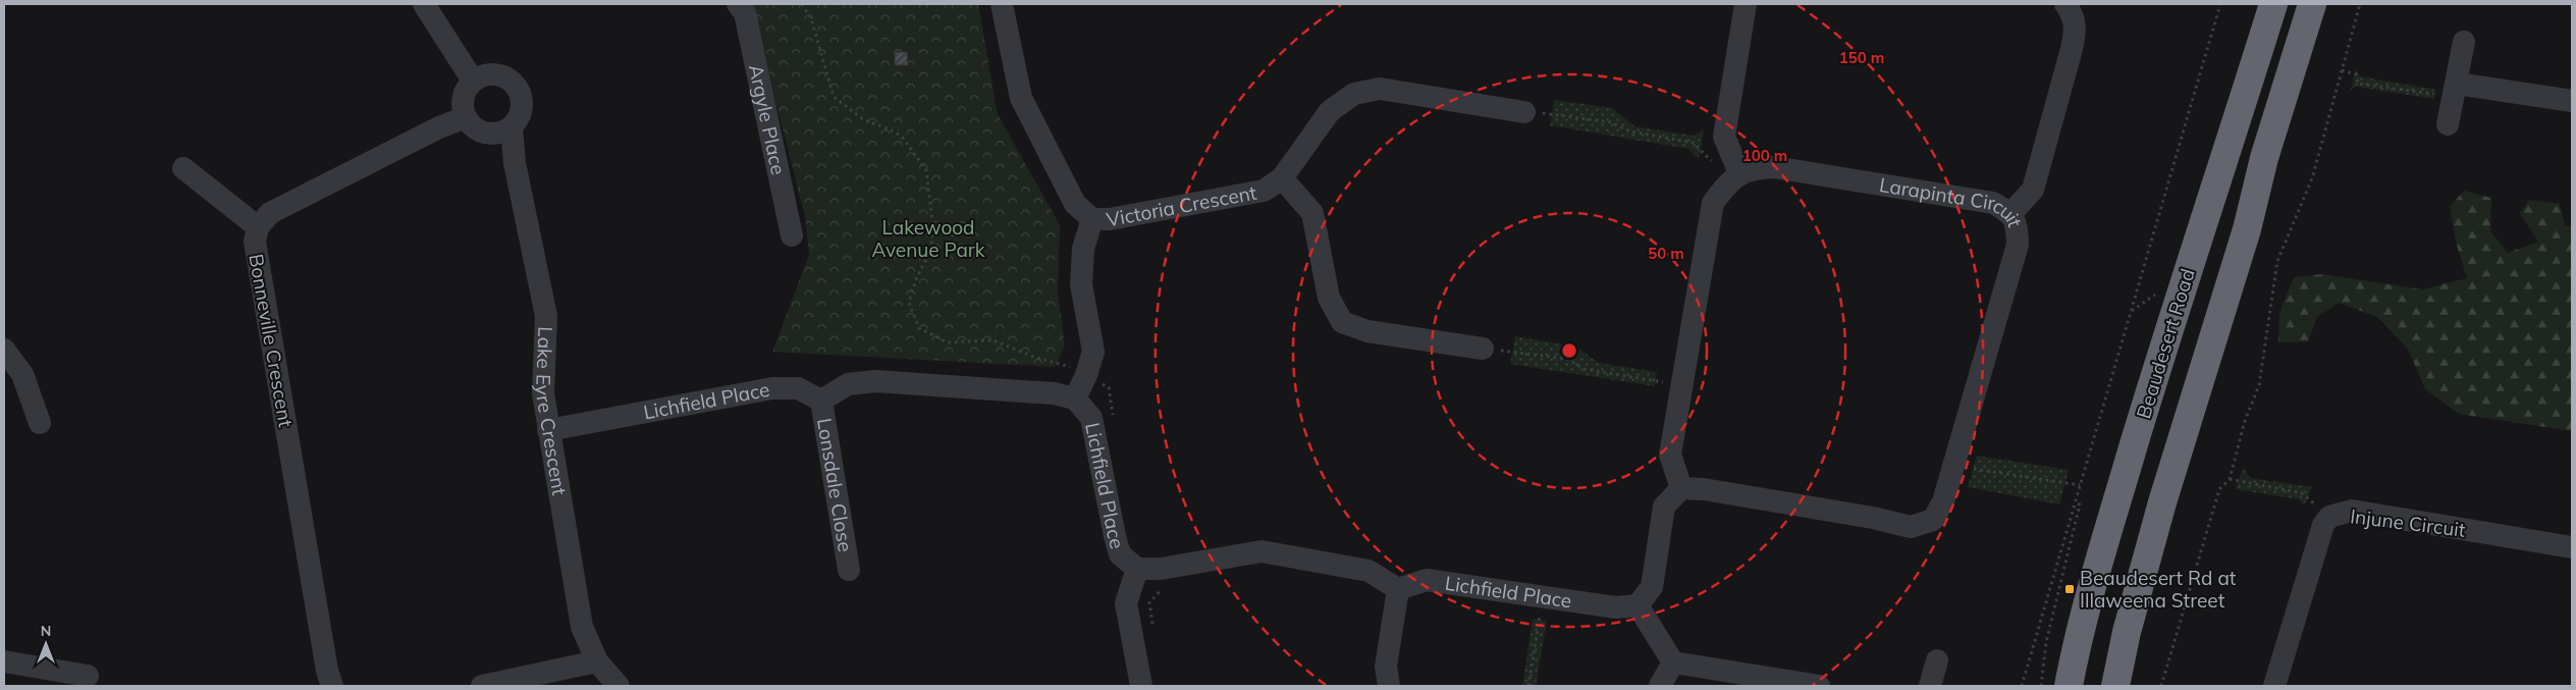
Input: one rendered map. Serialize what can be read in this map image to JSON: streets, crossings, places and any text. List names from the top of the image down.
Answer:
{
  "streets": {
    "highway": ["Beaudesert Road"],
    "street": [
      "Argyle Place",
      "Victoria Crescent",
      "Larapinta Circuit",
      "Bonneville Crescent",
      "Lichfield Place",
      "Lake Eyre Crescent",
      "Lonsdale Close",
      "Injune Circuit"
    ]
  },
  "crossings": [
    ["Bonneville Crescent", "Lake Eyre Crescent"],
    ["Lichfield Place", "Lake Eyre Crescent"],
    ["Lichfield Place", "Lonsdale Close"]
  ],
  "parks": ["Lakewood Avenue Park"],
  "places": {
    "transit": ["Beaudesert Rd at Illaweena Street"]
  },
  "north": "top",
  "rings": ["150 m", "100 m", "50 m"]
}
